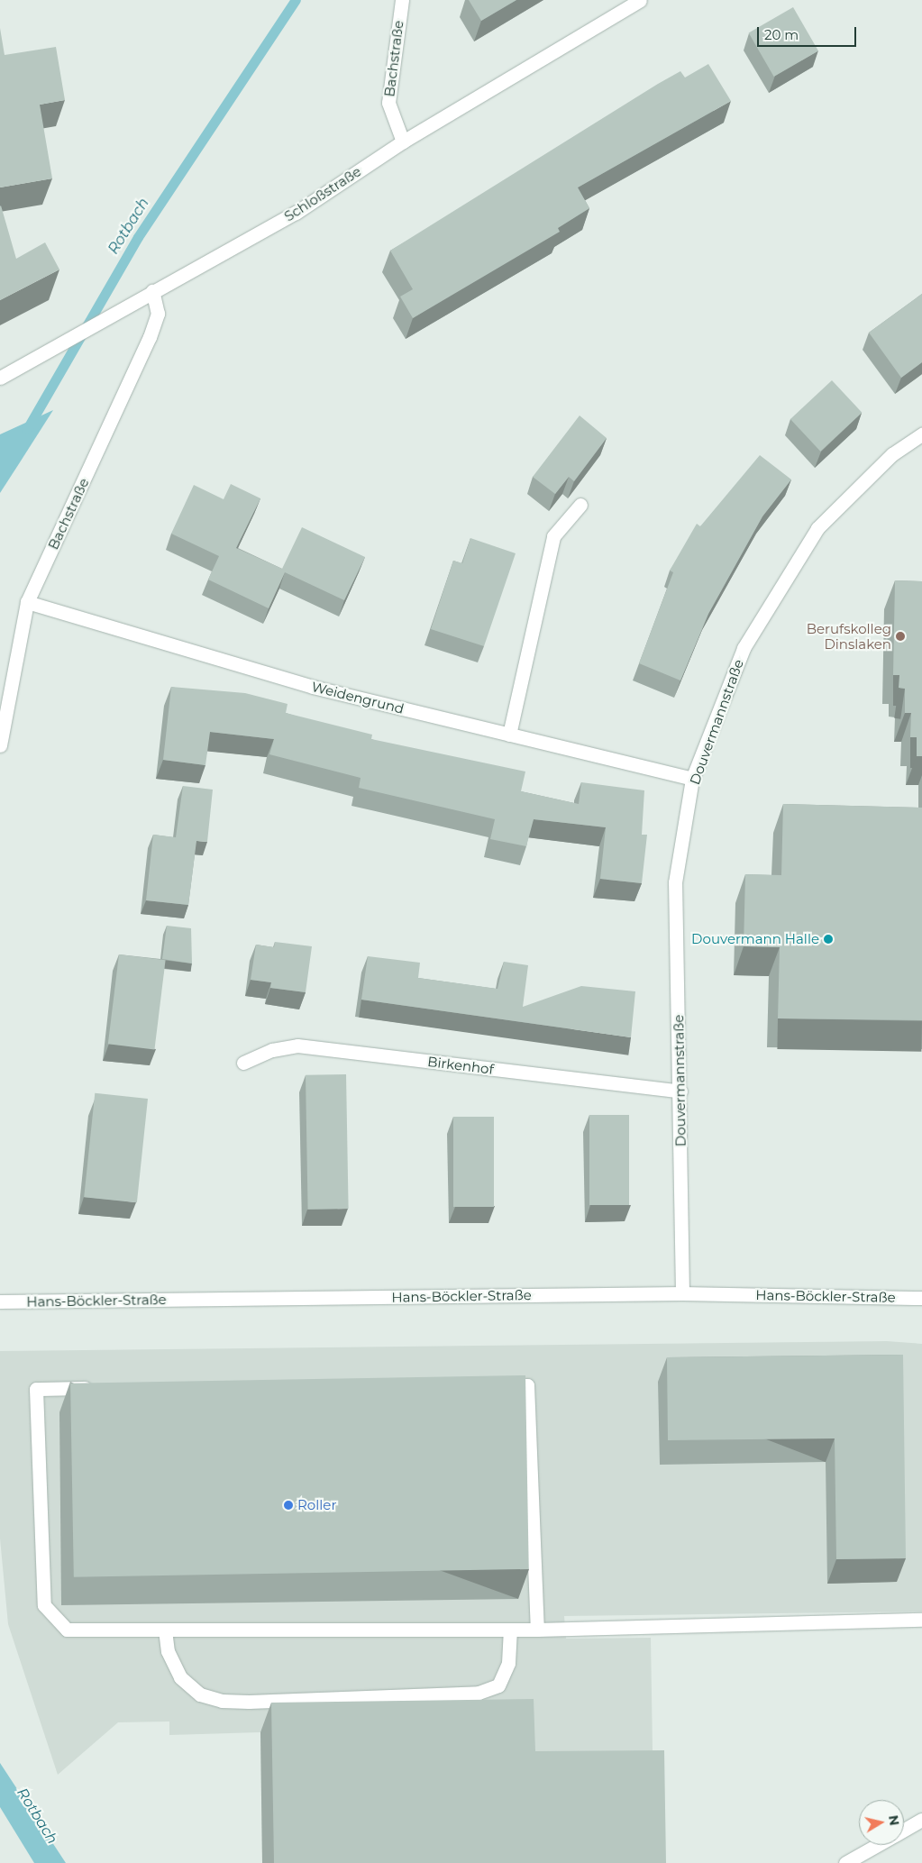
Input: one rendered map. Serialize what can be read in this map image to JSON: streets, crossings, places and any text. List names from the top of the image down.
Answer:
{
  "streets": {
    "street": [
      "Bachstraße",
      "Schloßstraße",
      "Weidengrund",
      "Douvermannstraße",
      "Birkenhof",
      "Hans-Böckler-Straße"
    ]
  },
  "crossings": [
    ["Bachstraße", "Schloßstraße"],
    ["Bachstraße", "Weidengrund"],
    ["Weidengrund", "Douvermannstraße"],
    ["Douvermannstraße", "Birkenhof"],
    ["Douvermannstraße", "Hans-Böckler-Straße"]
  ],
  "water": ["Rotbach"],
  "places": ["Berufskolleg Dinslaken", "Douvermann Halle", "Roller"],
  "scale_bar": "20 m",
  "north": "right"
}
